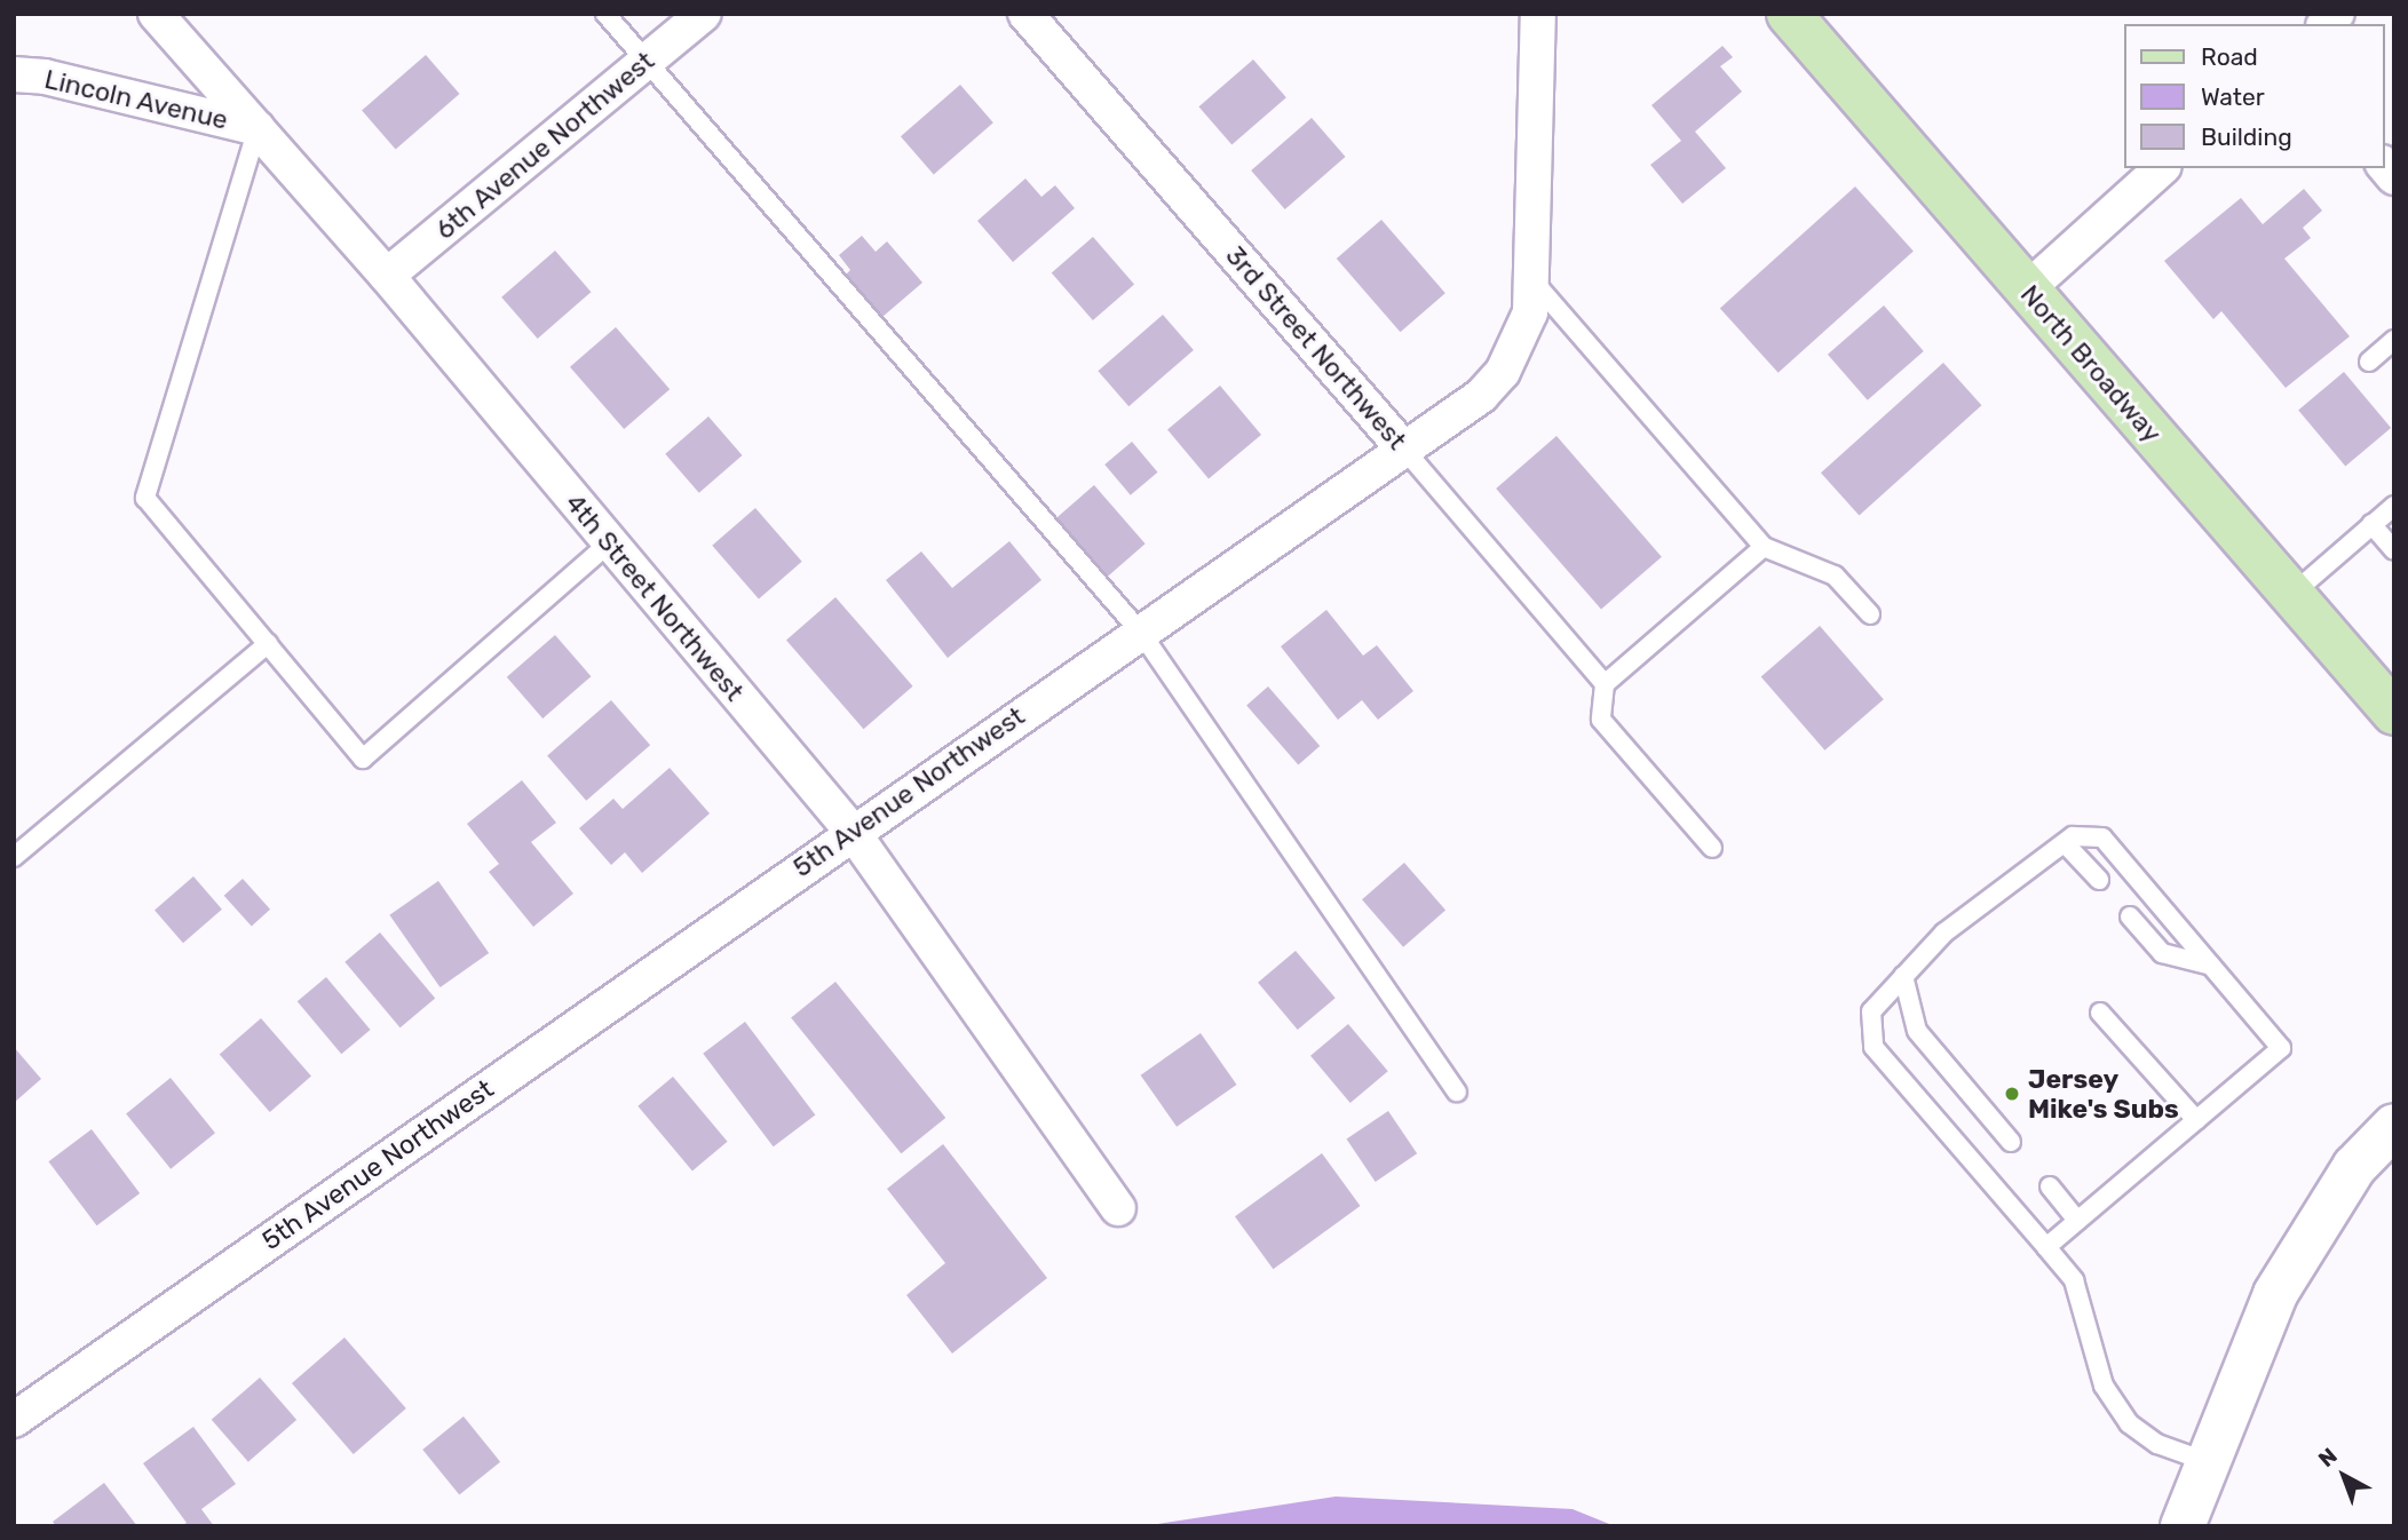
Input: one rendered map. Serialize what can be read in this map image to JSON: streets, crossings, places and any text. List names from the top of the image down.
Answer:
{
  "streets": {
    "main road": ["North Broadway"],
    "street": [
      "Lincoln Avenue",
      "6th Avenue Northwest",
      "3rd Street Northwest",
      "4th Street Northwest",
      "5th Avenue Northwest"
    ]
  },
  "crossings": [
    ["Lincoln Avenue", "4th Street Northwest"],
    ["6th Avenue Northwest", "4th Street Northwest"],
    ["3rd Street Northwest", "5th Avenue Northwest"],
    ["4th Street Northwest", "5th Avenue Northwest"]
  ],
  "places": ["Jersey Mike's Subs"],
  "legend": ["Road", "Water", "Building"],
  "north": "top left"
}
